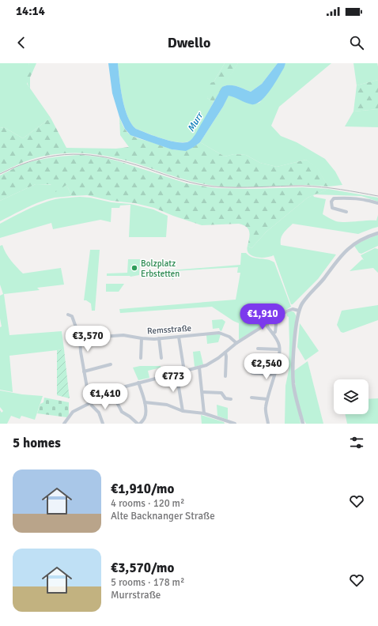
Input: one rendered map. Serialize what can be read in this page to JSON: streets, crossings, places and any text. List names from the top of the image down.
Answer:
{
  "streets": {
    "street": ["Remsstraße"]
  },
  "water": ["Murr"],
  "places": ["Bolzplatz Erbstetten"],
  "page": {
    "status": "14:14",
    "header": "Dwello",
    "price": [
      "€1,910",
      "€3,570",
      "€2,540",
      "€773",
      "€1,410"
    ],
    "heading": "5 homes",
    "list": [
      {
        "name": "€1,910/mo",
        "note": "4 rooms · 120 m² · Alte Backnanger Straße"
      },
      {
        "name": "€3,570/mo",
        "note": "5 rooms · 178 m² · Murrstraße"
      }
    ]
  }
}
